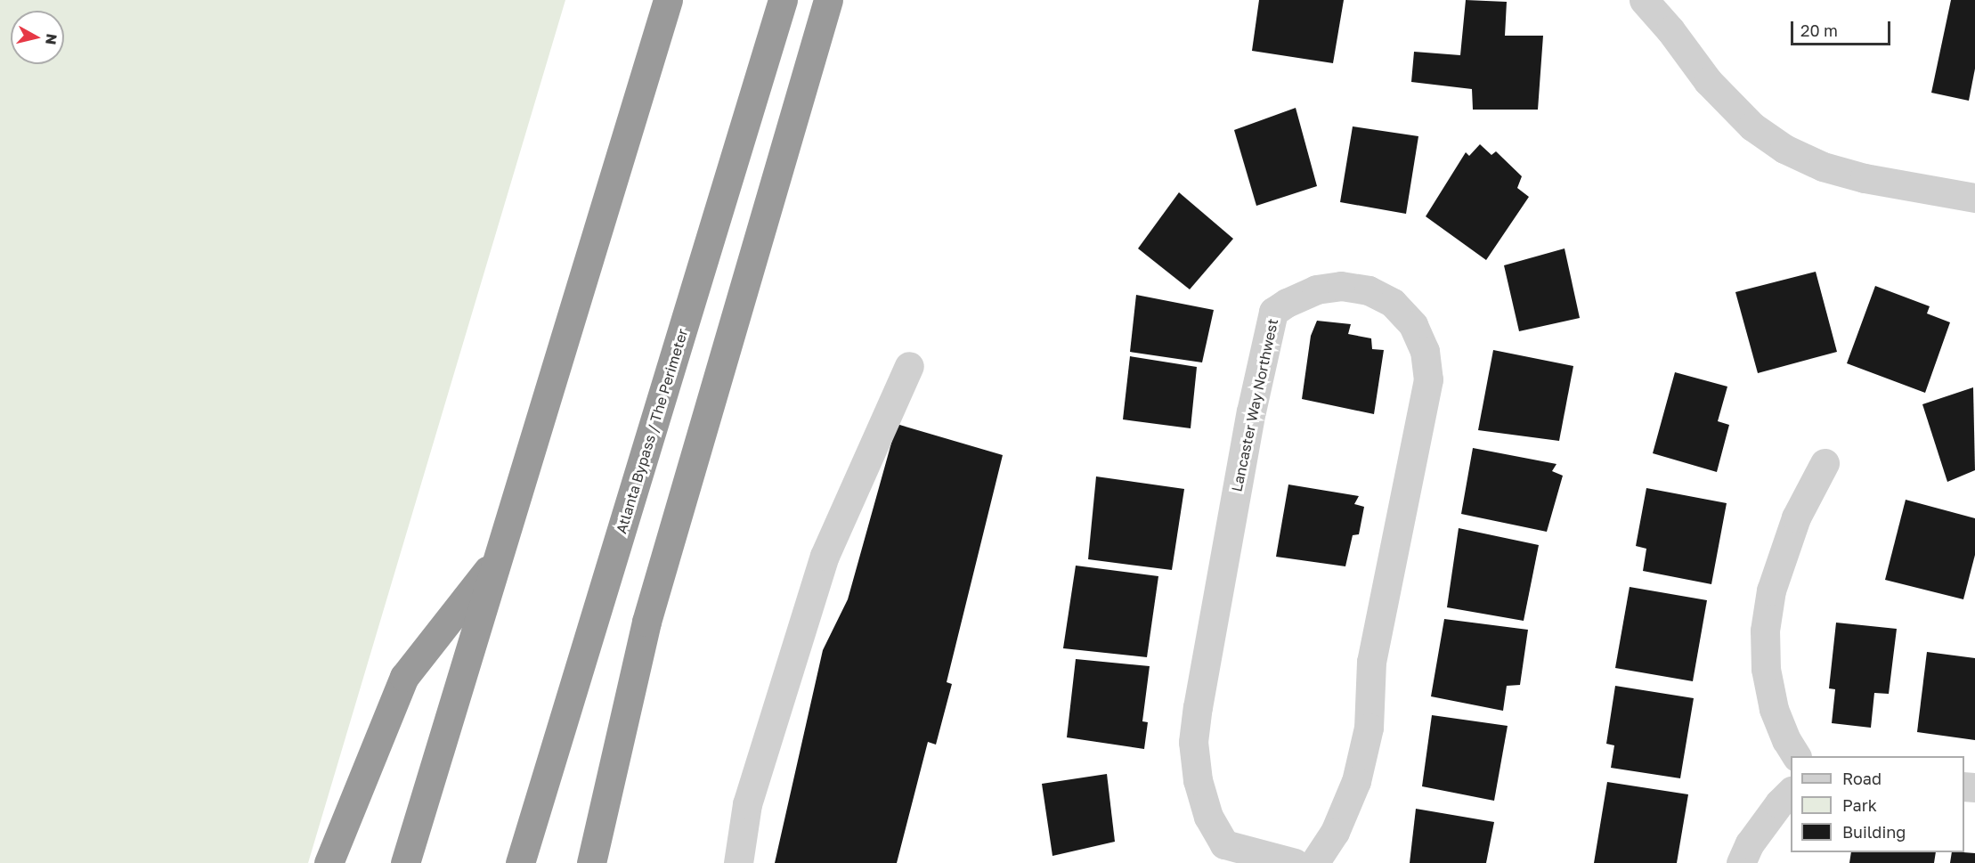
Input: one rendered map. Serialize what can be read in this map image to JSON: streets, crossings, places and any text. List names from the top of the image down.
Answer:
{
  "streets": {
    "highway": ["Atlanta Bypass / The Perimeter"],
    "street": ["Lancaster Way Northwest"]
  },
  "legend": ["Road", "Park", "Building"],
  "scale_bar": "20 m",
  "north": "right"
}
